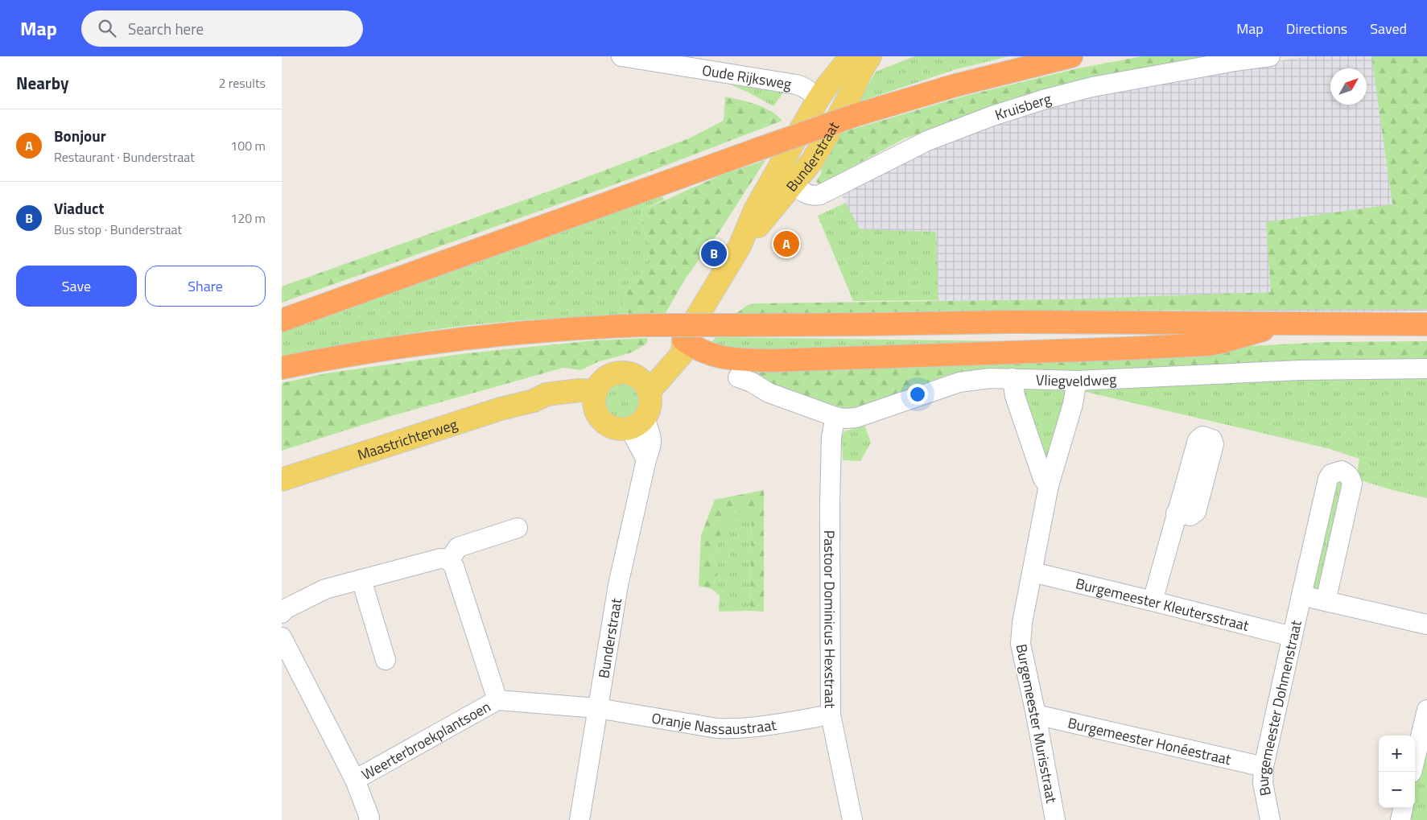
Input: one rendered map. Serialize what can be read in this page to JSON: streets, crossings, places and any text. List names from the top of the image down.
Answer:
{
  "streets": {
    "main road": ["Bunderstraat", "Maastrichterweg"],
    "street": [
      "Oude Rijksweg",
      "Kruisberg",
      "Vliegveldweg",
      "Burgemeester Kleutersstraat",
      "Pastoor Dominicus Hexstraat",
      "Burgemeester Dohmenstraat",
      "Oranje Nassaustraat",
      "Burgemeester Murisstraat",
      "Weerterbroekplantsoen",
      "Burgemeester Honéestraat"
    ]
  },
  "crossings": [
    ["Oude Rijksweg", "Bunderstraat"],
    ["Kruisberg", "Bunderstraat"],
    ["Bunderstraat", "Maastrichterweg"],
    ["Bunderstraat", "Oranje Nassaustraat"],
    ["Bunderstraat", "Weerterbroekplantsoen"],
    ["Vliegveldweg", "Pastoor Dominicus Hexstraat"],
    ["Vliegveldweg", "Burgemeester Murisstraat"],
    ["Burgemeester Kleutersstraat", "Burgemeester Dohmenstraat"],
    ["Burgemeester Kleutersstraat", "Burgemeester Murisstraat"],
    ["Pastoor Dominicus Hexstraat", "Oranje Nassaustraat"],
    ["Burgemeester Dohmenstraat", "Burgemeester Honéestraat"],
    ["Oranje Nassaustraat", "Weerterbroekplantsoen"],
    ["Burgemeester Murisstraat", "Burgemeester Honéestraat"]
  ],
  "north": "top right",
  "page": {
    "header": "Map",
    "search": "Search here",
    "nav": ["Map", "Directions", "Saved"],
    "heading": ["Nearby", "2 results"],
    "list": [
      {
        "mark": "A",
        "name": "Bonjour",
        "note": "Restaurant · Bunderstraat",
        "value": "100 m"
      },
      {
        "mark": "B",
        "name": "Viaduct",
        "note": "Bus stop · Bunderstraat",
        "value": "120 m"
      }
    ],
    "pins": ["A", "B"],
    "buttons": ["Save", "Share"],
    "map_buttons": ["+", "−"]
  }
}
